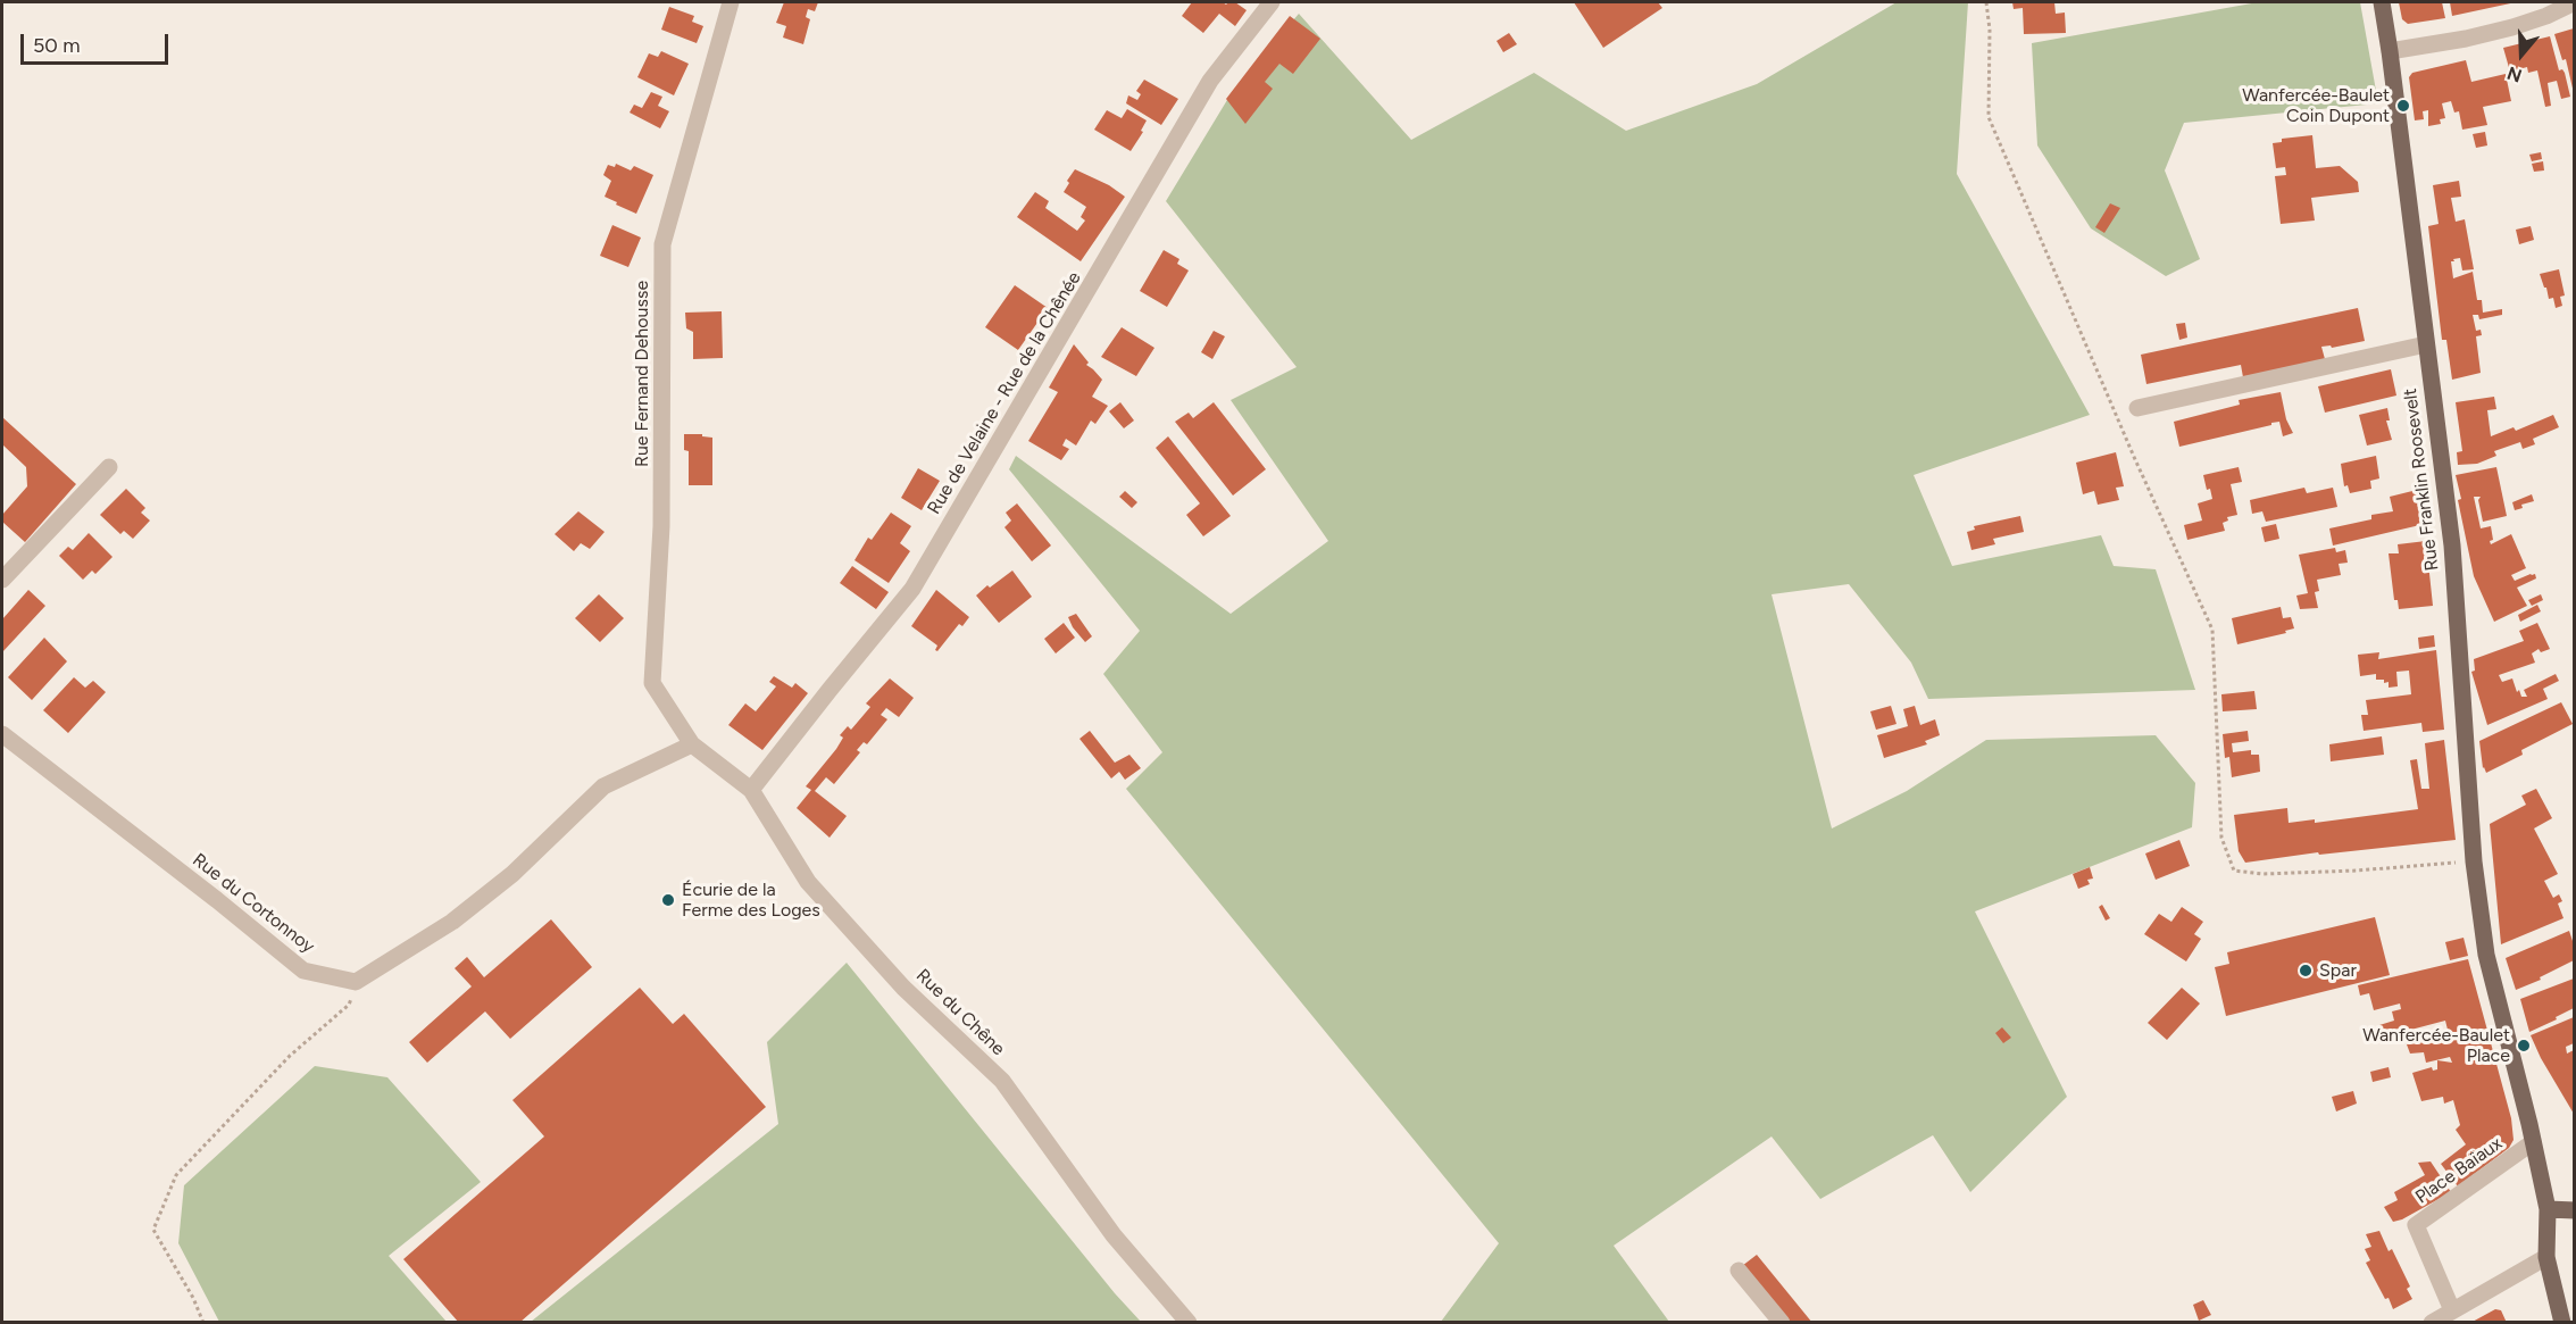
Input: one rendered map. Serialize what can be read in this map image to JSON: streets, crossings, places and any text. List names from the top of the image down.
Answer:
{
  "streets": {
    "main road": ["Rue Franklin Roosevelt", "Place Baïaux"],
    "street": [
      "Rue Fernand Dehousse",
      "Rue de Velaine - Rue de la Chênée",
      "Rue du Cortonnoy",
      "Rue du Chêne"
    ]
  },
  "crossings": [
    ["Rue Fernand Dehousse", "Rue du Chêne"],
    ["Rue de Velaine - Rue de la Chênée", "Rue du Chêne"],
    ["Rue Franklin Roosevelt", "Place Baïaux"]
  ],
  "places": [
    "Wanfercée-Baulet Coin Dupont",
    "Écurie de la Ferme des Loges",
    "Spar",
    "Wanfercée-Baulet Place"
  ],
  "scale_bar": "50 m",
  "north": "bottom"
}
